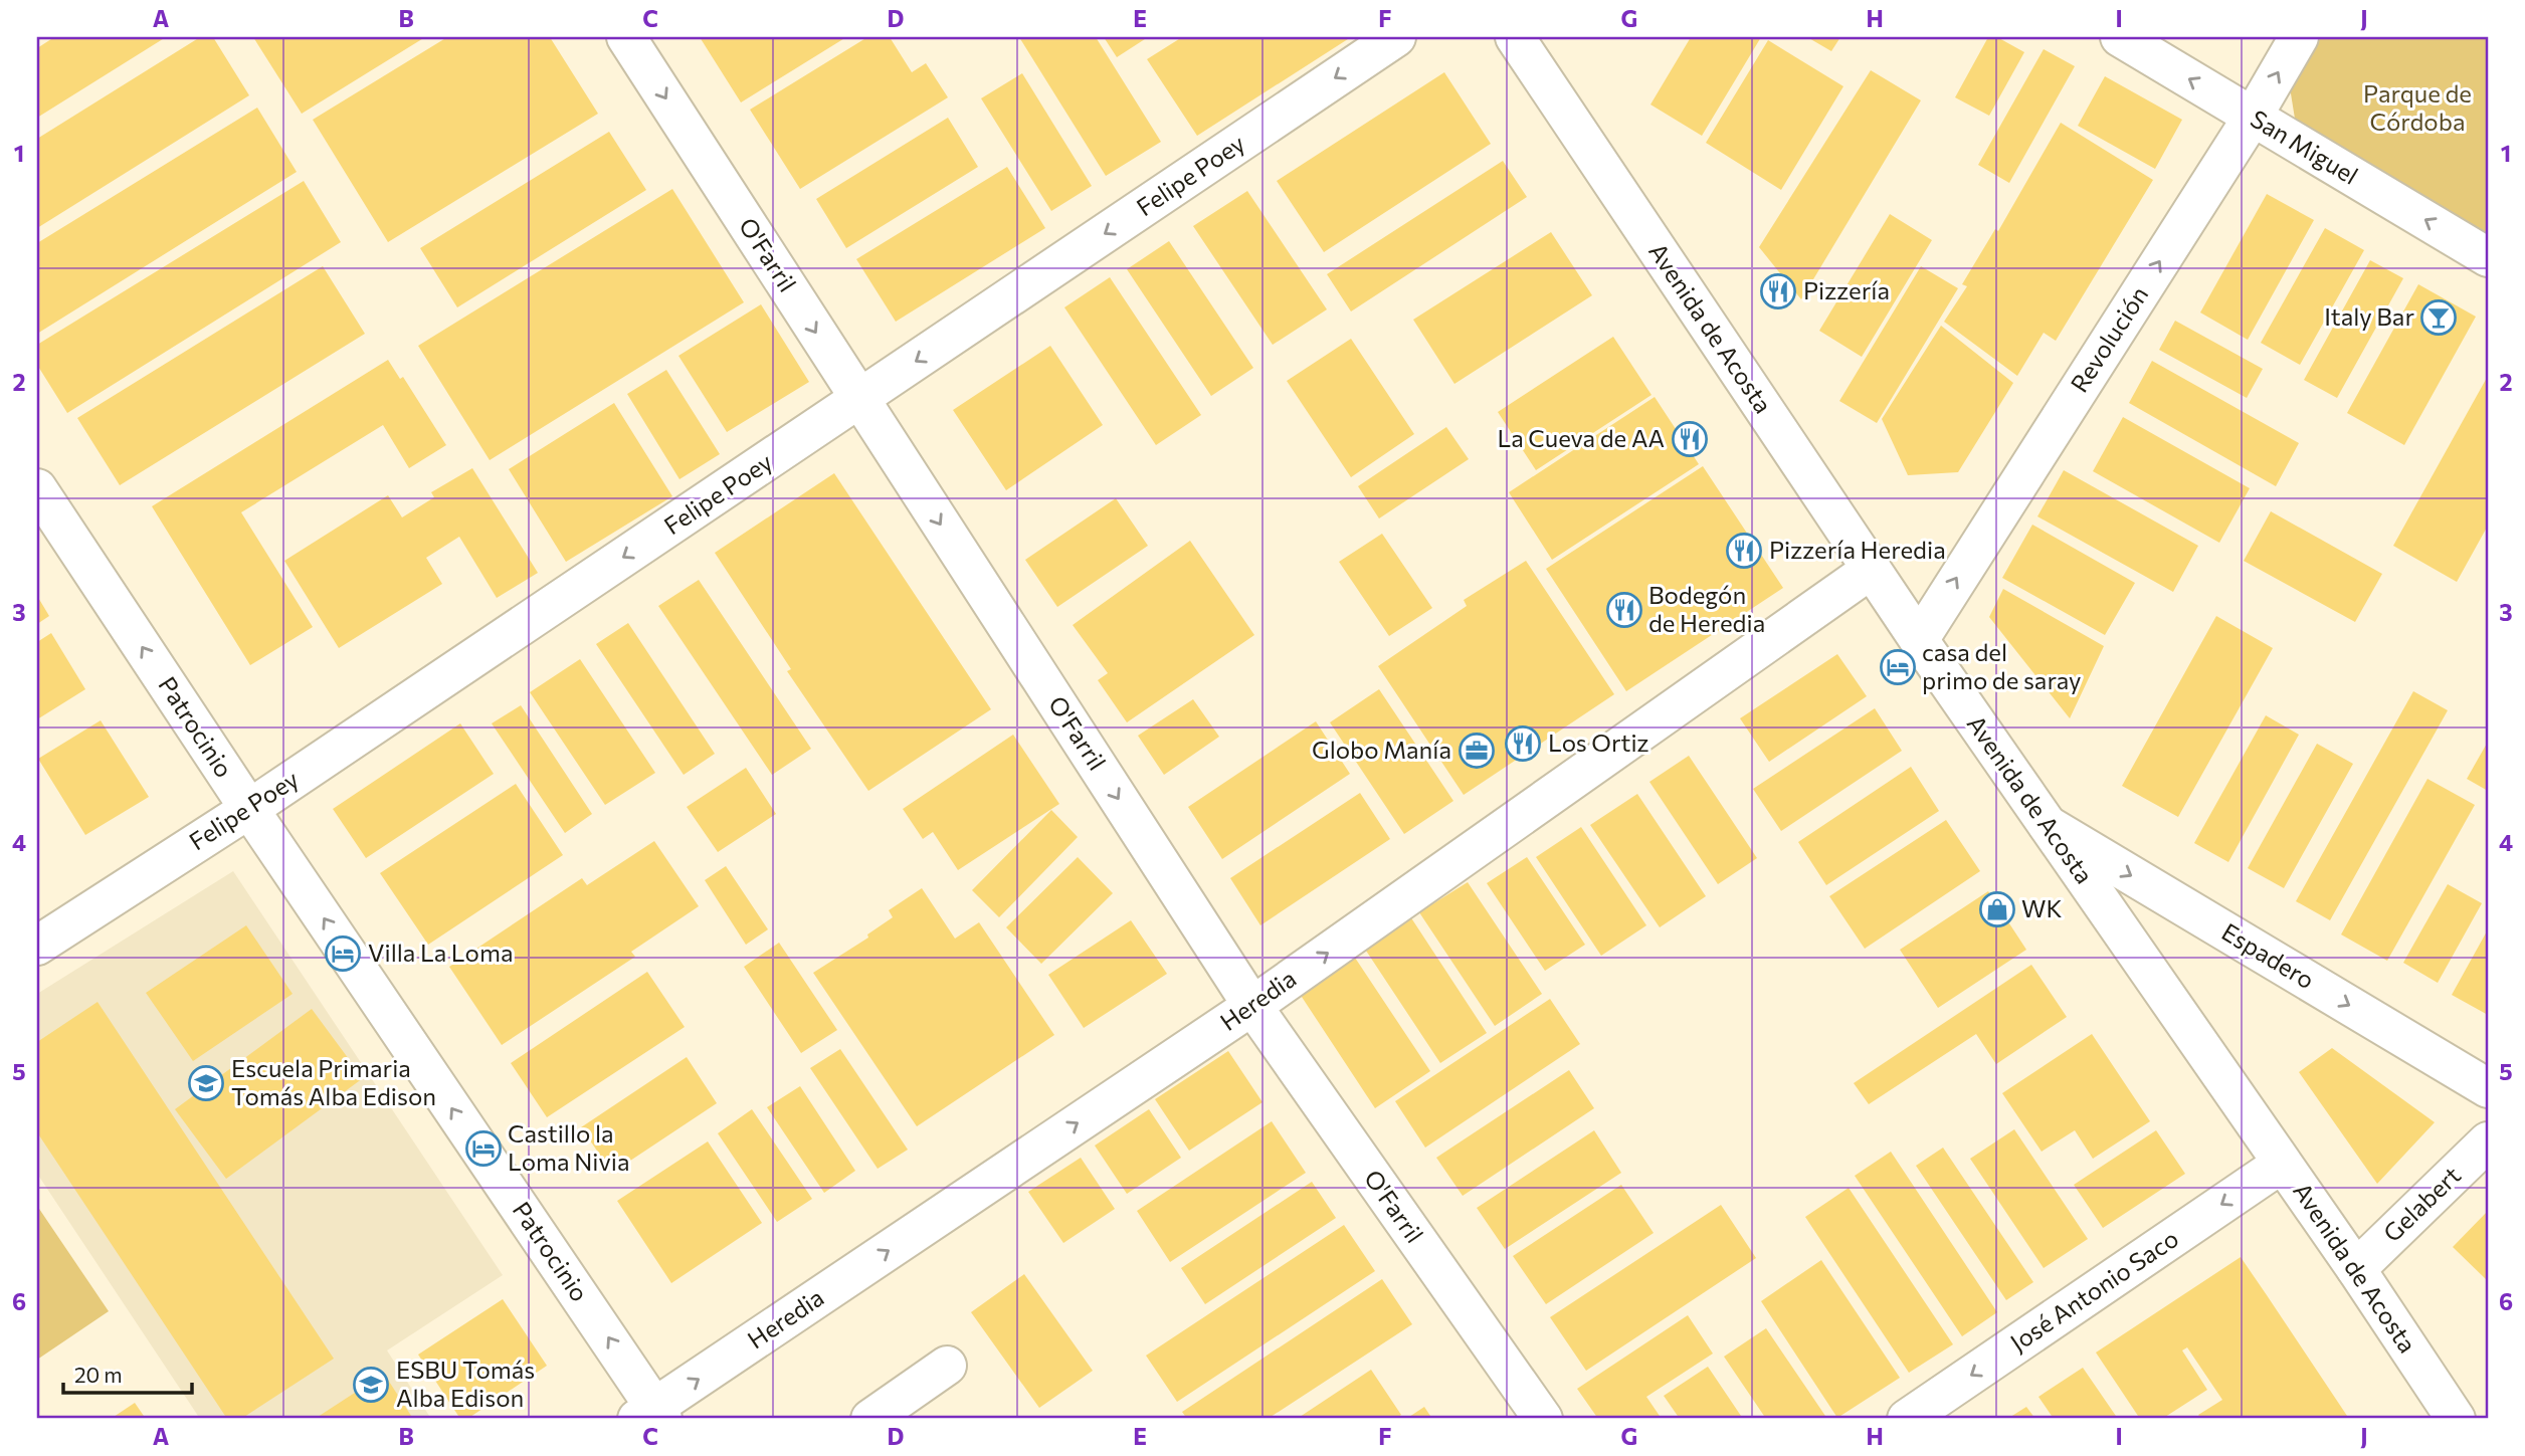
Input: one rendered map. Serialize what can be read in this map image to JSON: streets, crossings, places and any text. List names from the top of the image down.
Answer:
{
  "streets": {
    "street": [
      "San Miguel",
      "Felipe Poey",
      "O'Farril",
      "Avenida de Acosta",
      "Revolución",
      "Patrocinio",
      "Espadero",
      "Heredia",
      "Gelabert",
      "José Antonio Saco"
    ]
  },
  "crossings": [
    ["San Miguel", "Revolución"],
    ["Felipe Poey", "O'Farril"],
    ["Felipe Poey", "Patrocinio"],
    ["O'Farril", "Heredia"],
    ["Avenida de Acosta", "Revolución"],
    ["Avenida de Acosta", "Espadero"],
    ["Avenida de Acosta", "Heredia"],
    ["Avenida de Acosta", "Gelabert"],
    ["Avenida de Acosta", "José Antonio Saco"],
    ["Patrocinio", "Heredia"]
  ],
  "one_way": [
    "San Miguel",
    "Felipe Poey",
    "O'Farril",
    "Revolución",
    "Patrocinio",
    "Espadero",
    "Heredia",
    "José Antonio Saco"
  ],
  "parks": ["Parque de Córdoba"],
  "places": {
    "restaurant": [
      "Pizzería",
      "La Cueva de AA",
      "Pizzería Heredia",
      "Bodegón de Heredia",
      "Los Ortiz"
    ],
    "bar": ["Italy Bar"],
    "hotel": ["casa del primo de saray", "Villa La Loma", "Castillo la Loma Nivia"],
    "office": ["Globo Manía"],
    "shop": ["WK"],
    "school or university": ["Escuela Primaria Tomás Alba Edison", "ESBU Tomás Alba Edison"]
  },
  "scale_bar": "20 m",
  "grid": {
    "columns": [
      "A",
      "B",
      "C",
      "D",
      "E",
      "F",
      "G",
      "H",
      "I",
      "J"
    ],
    "rows": [
      "1",
      "2",
      "3",
      "4",
      "5",
      "6"
    ]
  }
}
